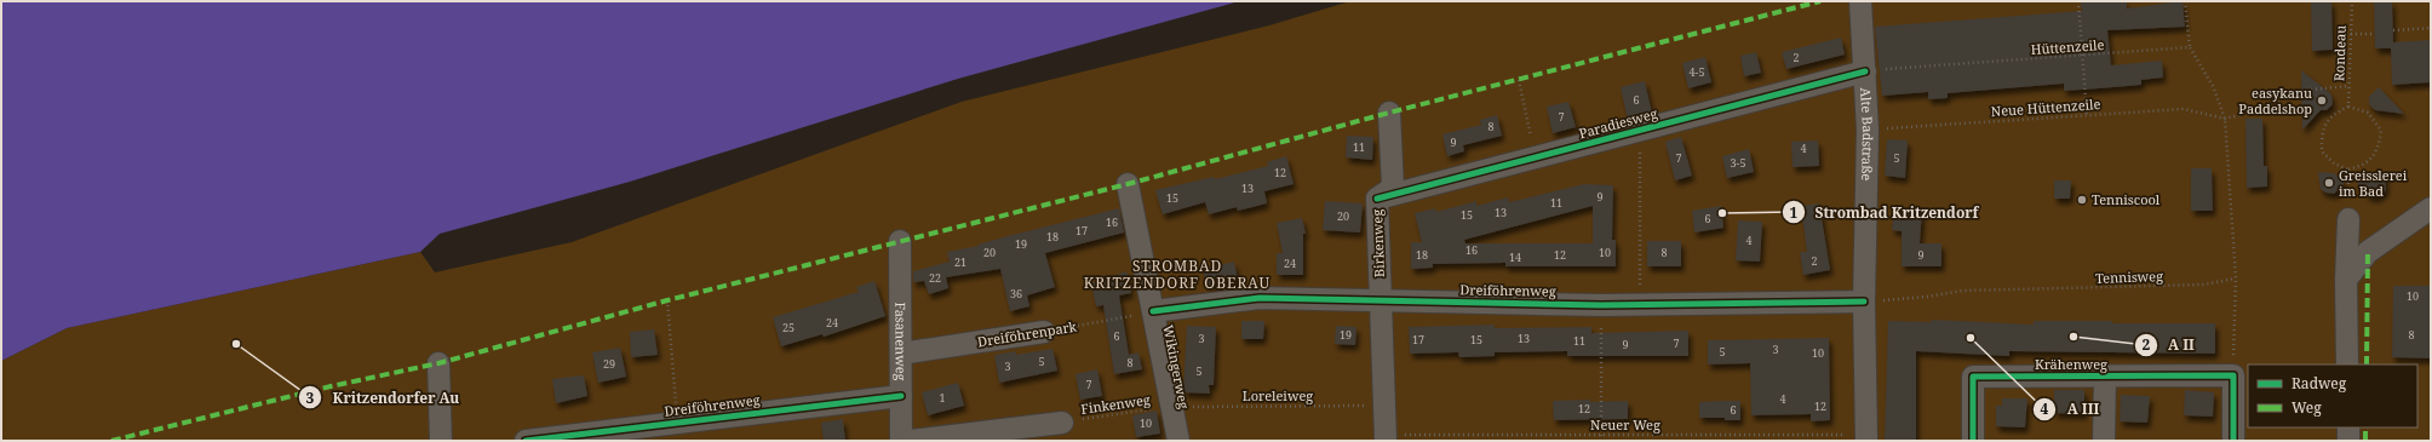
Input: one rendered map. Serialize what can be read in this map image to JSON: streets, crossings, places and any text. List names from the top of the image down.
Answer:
{
  "streets": {
    "street": [
      "Paradiesweg",
      "Alte Badstraße",
      "Birkenweg",
      "Dreiföhrenweg",
      "Dreiföhrenpark",
      "Fasanenweg",
      "Krähenweg",
      "Wikingerweg"
    ],
    "path": [
      "Hüttenzeile",
      "Rondeau",
      "Neue Hüttenzeile",
      "Tennisweg",
      "Loreleiweg",
      "Finkenweg",
      "Neuer Weg"
    ]
  },
  "crossings": [
    ["Hüttenzeile", "Paradiesweg"],
    ["Hüttenzeile", "Alte Badstraße"],
    ["Neue Hüttenzeile", "Alte Badstraße"],
    ["Paradiesweg", "Alte Badstraße"],
    ["Paradiesweg", "Birkenweg"],
    ["Alte Badstraße", "Tennisweg"],
    ["Alte Badstraße", "Dreiföhrenweg"],
    ["Alte Badstraße", "Neuer Weg"],
    ["Birkenweg", "Dreiföhrenweg"],
    ["Birkenweg", "Loreleiweg"],
    ["Birkenweg", "Neuer Weg"],
    ["Tennisweg", "Dreiföhrenweg"],
    ["Dreiföhrenweg", "Dreiföhrenpark"],
    ["Dreiföhrenweg", "Fasanenweg"],
    ["Dreiföhrenweg", "Wikingerweg"],
    ["Dreiföhrenpark", "Fasanenweg"],
    ["Dreiföhrenpark", "Wikingerweg"],
    ["Wikingerweg", "Loreleiweg"],
    ["Wikingerweg", "Finkenweg"],
    ["Loreleiweg", "Finkenweg"]
  ],
  "districts": ["STROMBAD KRITZENDORF OBERAU"],
  "places": [
    "easykanu Paddelshop",
    "Greisslerei im Bad",
    "Tenniscool",
    "Strombad Kritzendorf",
    "A II",
    "A III",
    "Kritzendorfer Au"
  ],
  "house_numbers": [
    "2",
    "4-5",
    "6",
    "7",
    "8",
    "9",
    "11",
    "4",
    "7",
    "5",
    "3-5",
    "12",
    "13",
    "9",
    "15",
    "11",
    "13",
    "15",
    "20",
    "6",
    "16",
    "17",
    "18",
    "4",
    "19",
    "16",
    "20",
    "10",
    "8",
    "18",
    "12",
    "9",
    "14",
    "2",
    "21",
    "24",
    "22",
    "36",
    "10",
    "24",
    "25",
    "19",
    "8",
    "6",
    "3",
    "13",
    "17",
    "15",
    "11",
    "7",
    "9",
    "3",
    "5",
    "10",
    "5",
    "8",
    "29",
    "3",
    "5",
    "7",
    "1",
    "4",
    "12",
    "12",
    "6",
    "10"
  ],
  "legend": ["Radweg", "Weg"]
}
